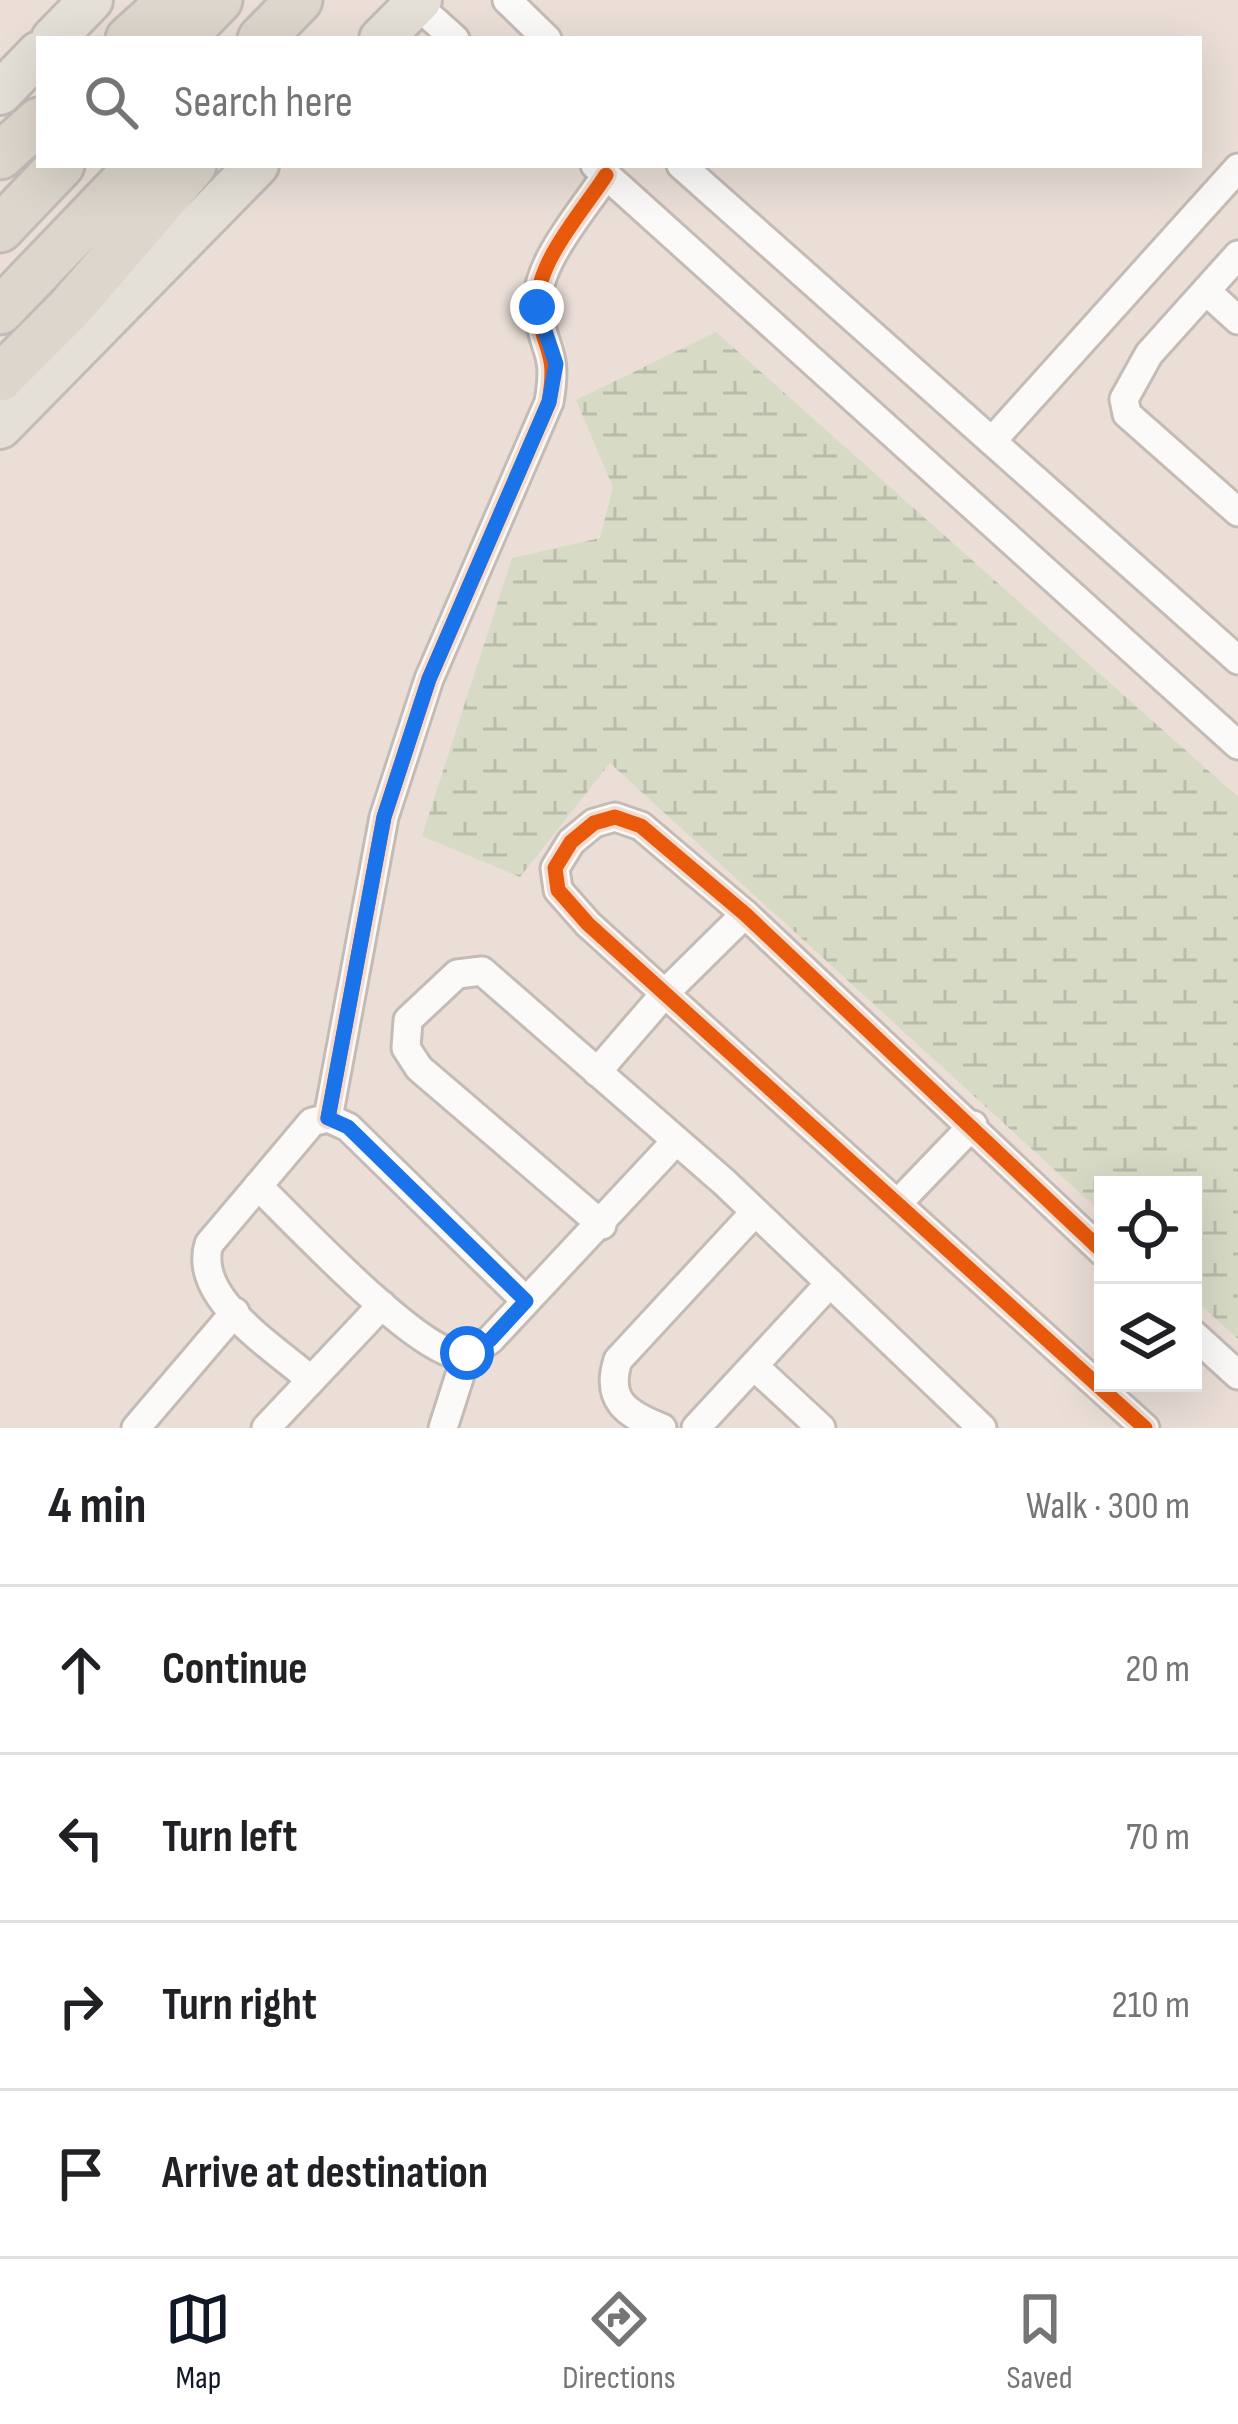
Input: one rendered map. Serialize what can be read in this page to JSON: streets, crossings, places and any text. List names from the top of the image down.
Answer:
{
  "page": {
    "search": "Search here",
    "heading": ["4 min", "Walk · 300 m"],
    "list": [
      ["Continue", "20 m"],
      ["Turn left", "70 m"],
      ["Turn right", "210 m"],
      "Arrive at destination"
    ],
    "nav": ["Map", "Directions", "Saved"]
  }
}
